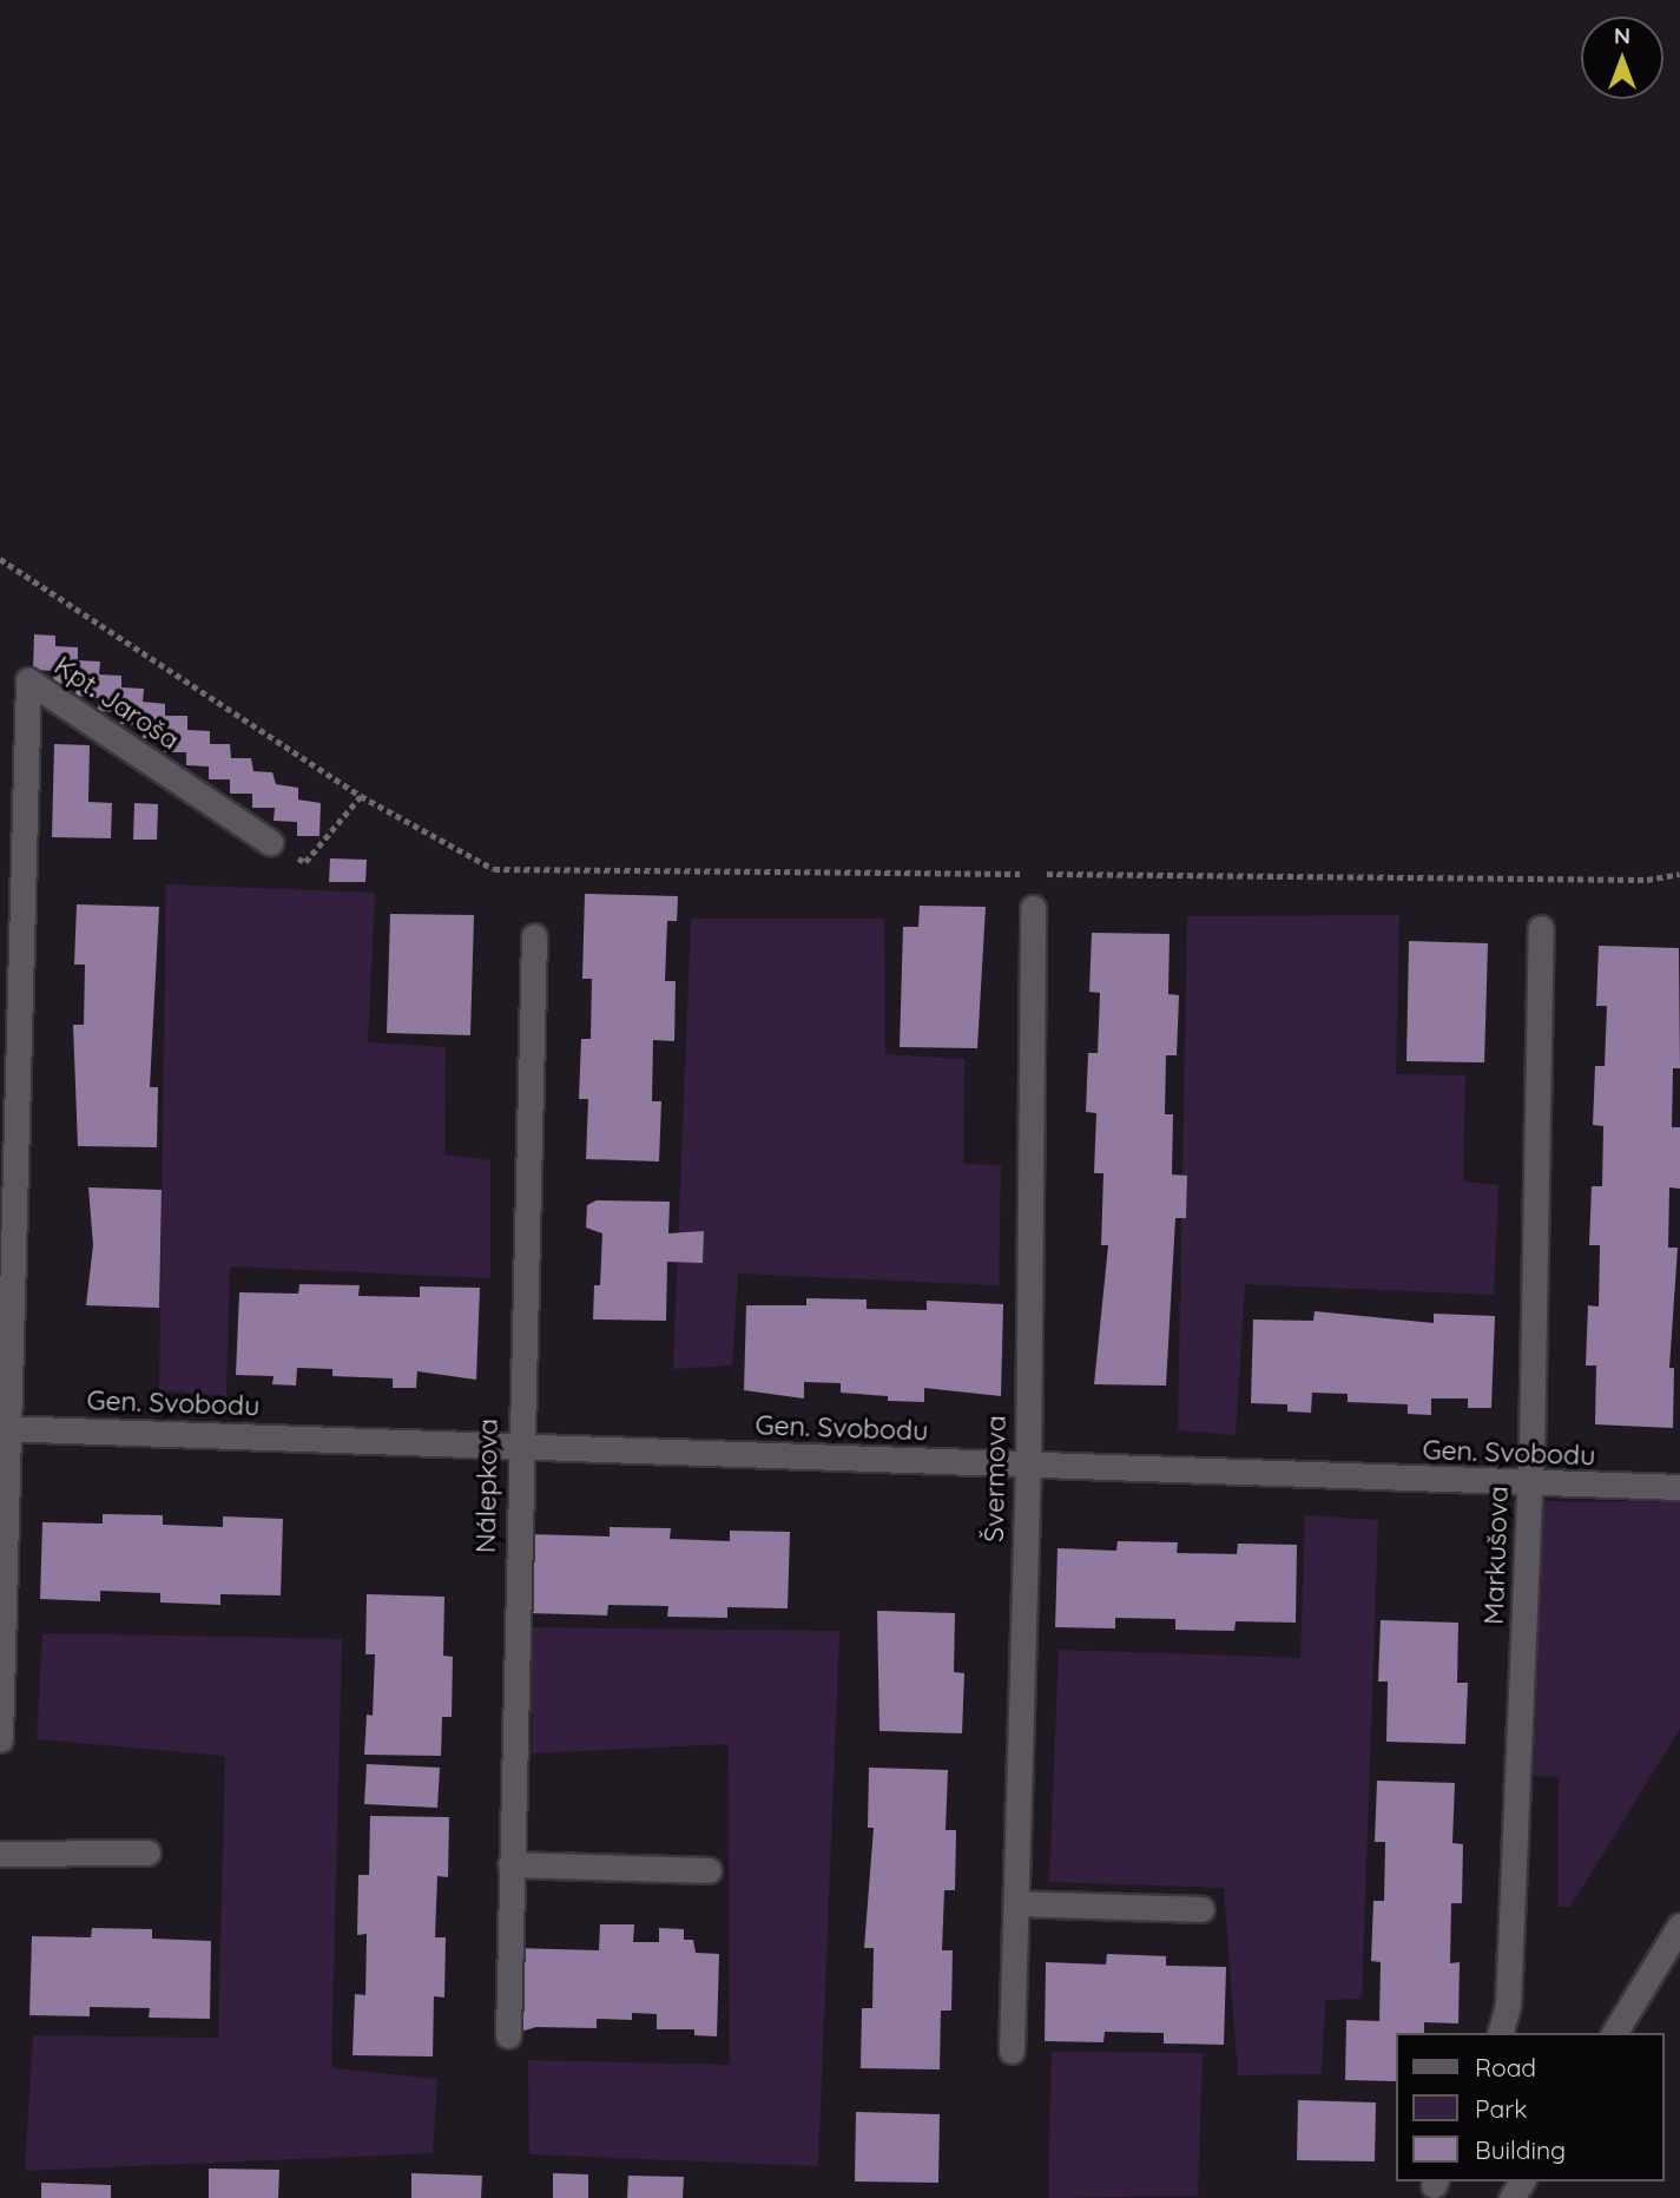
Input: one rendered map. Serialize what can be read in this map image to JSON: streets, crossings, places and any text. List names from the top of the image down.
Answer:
{
  "streets": {
    "street": [
      "Kpt. Jaroša",
      "Gen. Svobodu",
      "Švermova",
      "Nálepkova",
      "Markušova"
    ]
  },
  "crossings": [
    ["Kpt. Jaroša", "Gen. Svobodu"],
    ["Gen. Svobodu", "Švermova"],
    ["Gen. Svobodu", "Nálepkova"],
    ["Gen. Svobodu", "Markušova"]
  ],
  "legend": ["Road", "Park", "Building"],
  "north": "top"
}
